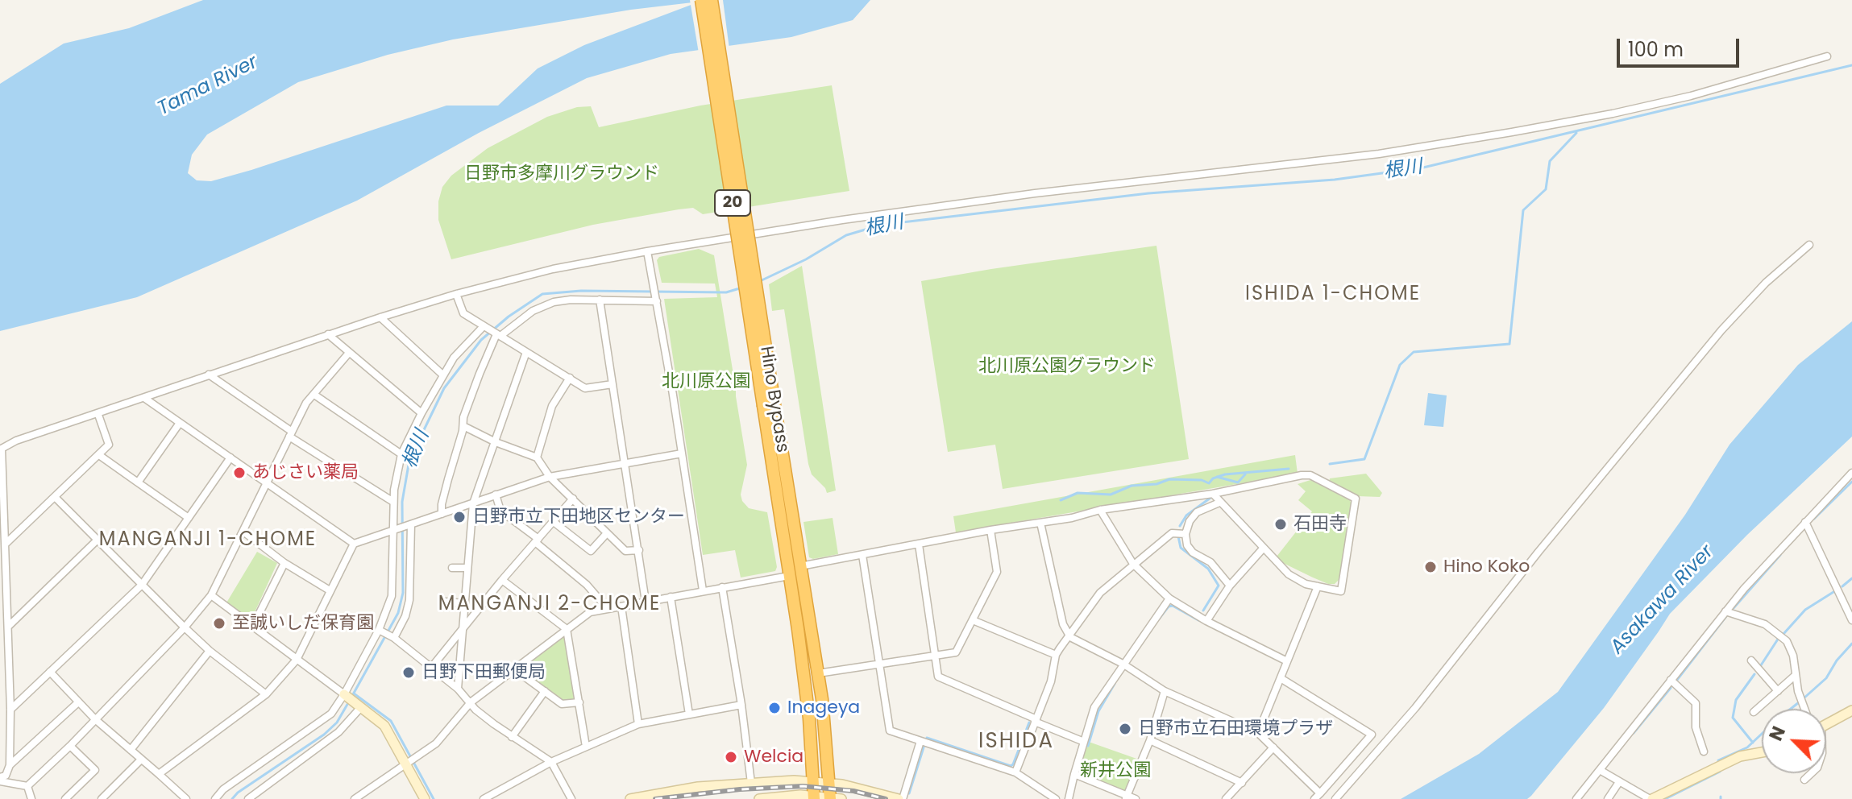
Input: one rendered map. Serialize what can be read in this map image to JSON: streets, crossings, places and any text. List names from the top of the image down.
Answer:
{
  "streets": {
    "highway": ["20", "Hino Bypass"]
  },
  "districts": [
    "ISHIDA 1-CHOME",
    "MANGANJI 1-CHOME",
    "MANGANJI 2-CHOME",
    "ISHIDA"
  ],
  "water": ["Tama River", "根川", "Asakawa River"],
  "parks": [
    "日野市多摩川グラウンド",
    "北川原公園グラウンド",
    "北川原公園",
    "新井公園"
  ],
  "places": [
    "あじさい薬局",
    "日野市立下田地区センター",
    "石田寺",
    "Hino Koko",
    "至誠いしだ保育園",
    "日野下田郵便局",
    "Inageya",
    "日野市立石田環境プラザ",
    "Welcia"
  ],
  "scale_bar": "100 m",
  "north": "top left"
}
